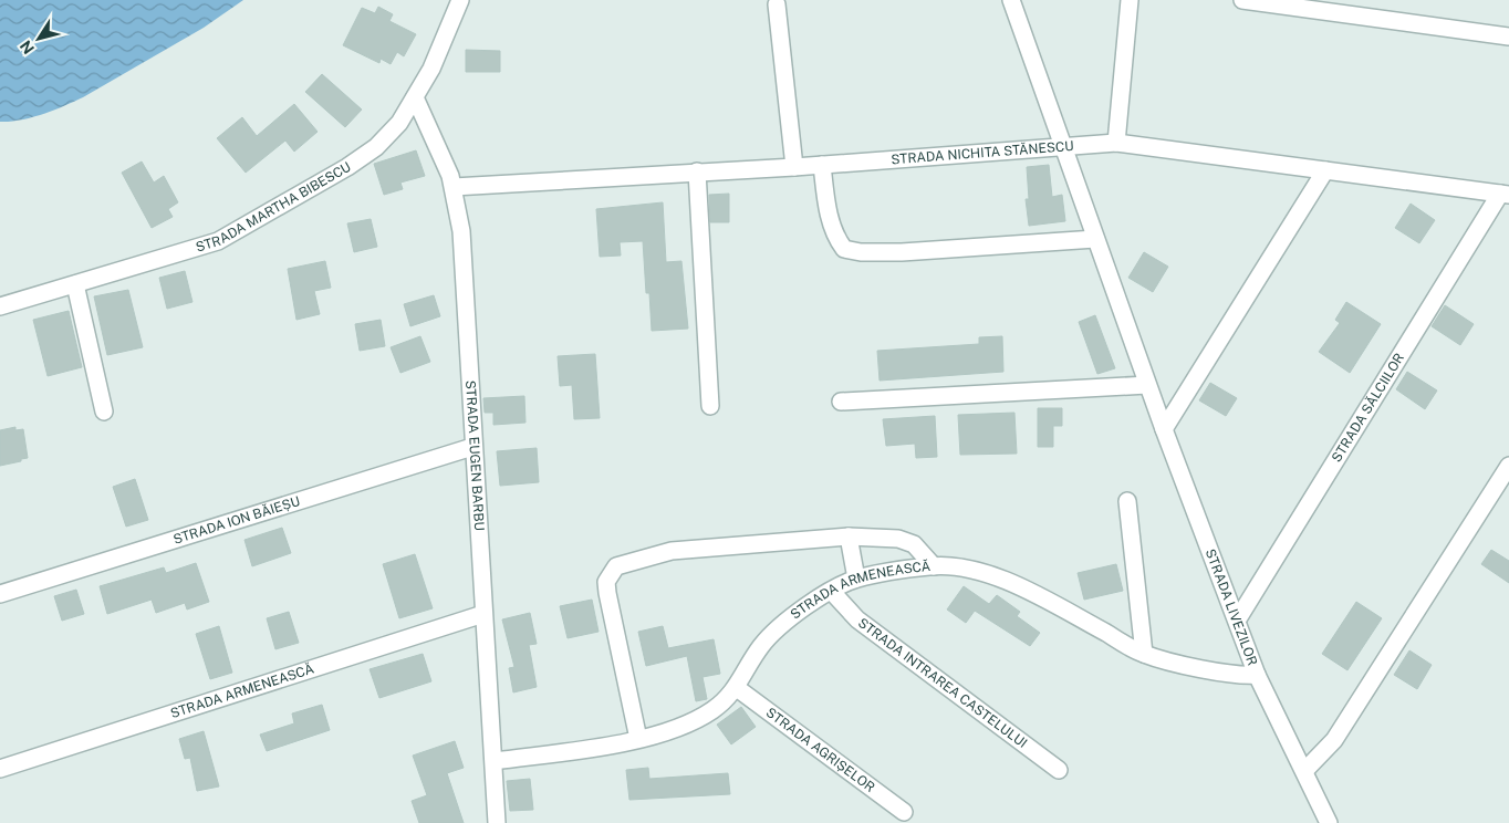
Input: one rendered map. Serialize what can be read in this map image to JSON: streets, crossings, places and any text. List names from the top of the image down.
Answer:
{
  "streets": {
    "street": [
      "STRADA NICHITA STĂNESCU",
      "STRADA MARTHA BIBESCU",
      "STRADA SĂLCIILOR",
      "STRADA EUGEN BARBU",
      "STRADA ION BĂIEȘU",
      "STRADA ARMENEASCĂ",
      "STRADA LIVEZILOR",
      "STRADA INTRAREA CASTELULUI",
      "STRADA AGRIȘELOR"
    ]
  },
  "crossings": [
    ["STRADA NICHITA STĂNESCU", "STRADA SĂLCIILOR"],
    ["STRADA NICHITA STĂNESCU", "STRADA EUGEN BARBU"],
    ["STRADA NICHITA STĂNESCU", "STRADA LIVEZILOR"],
    ["STRADA MARTHA BIBESCU", "STRADA EUGEN BARBU"],
    ["STRADA SĂLCIILOR", "STRADA LIVEZILOR"],
    ["STRADA EUGEN BARBU", "STRADA ION BĂIEȘU"],
    ["STRADA EUGEN BARBU", "STRADA ARMENEASCĂ"],
    ["STRADA ARMENEASCĂ", "STRADA LIVEZILOR"],
    ["STRADA ARMENEASCĂ", "STRADA INTRAREA CASTELULUI"],
    ["STRADA ARMENEASCĂ", "STRADA AGRIȘELOR"]
  ],
  "north": "bottom left"
}
